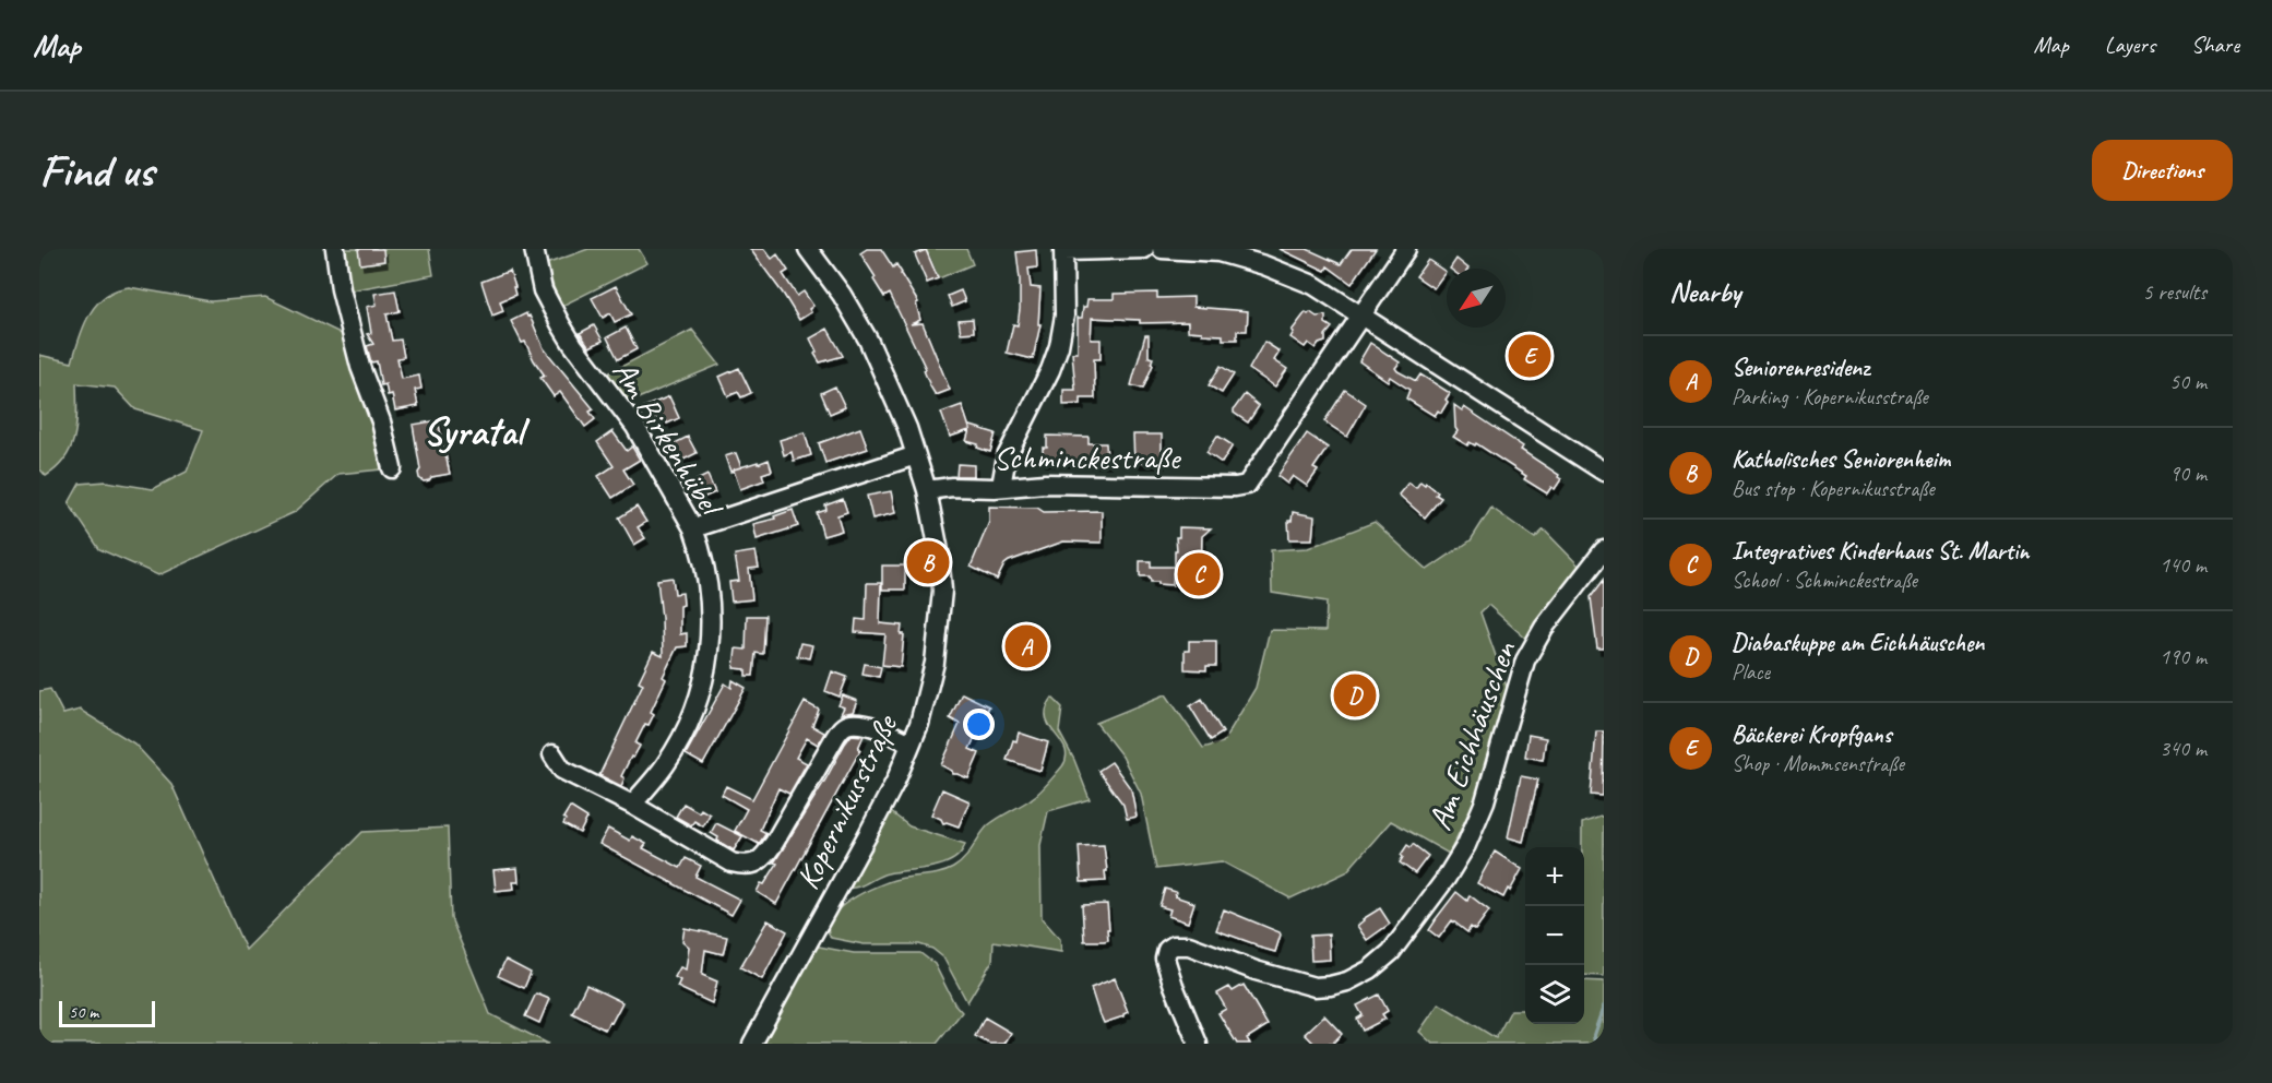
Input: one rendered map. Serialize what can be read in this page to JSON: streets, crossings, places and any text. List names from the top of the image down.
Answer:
{
  "streets": {
    "street": [
      "Am Birkenhübel",
      "Schminckestraße",
      "Am Eichhäuschen",
      "Kopernikusstraße"
    ]
  },
  "crossings": [
    ["Schminckestraße", "Kopernikusstraße"]
  ],
  "districts": ["Syratal"],
  "scale_bar": "50 m",
  "north": "bottom left",
  "page": {
    "header": "Map",
    "nav": ["Map", "Layers", "Share"],
    "buttons": "Directions",
    "title": "Find us",
    "heading": ["Nearby", "5 results"],
    "pins": [
      "E",
      "B",
      "C",
      "A",
      "D"
    ],
    "list": [
      {
        "mark": "A",
        "name": "Seniorenresidenz",
        "note": "Parking · Kopernikusstraße",
        "value": "50 m"
      },
      {
        "mark": "B",
        "name": "Katholisches Seniorenheim",
        "note": "Bus stop · Kopernikusstraße",
        "value": "90 m"
      },
      {
        "mark": "C",
        "name": "Integratives Kinderhaus St. Martin",
        "note": "School · Schminckestraße",
        "value": "140 m"
      },
      {
        "mark": "D",
        "name": "Diabaskuppe am Eichhäuschen",
        "note": "Place",
        "value": "190 m"
      },
      {
        "mark": "E",
        "name": "Bäckerei Kropfgans",
        "note": "Shop · Mommsenstraße",
        "value": "340 m"
      }
    ],
    "map_buttons": ["+", "−"],
    "scale": "50 m"
  }
}
